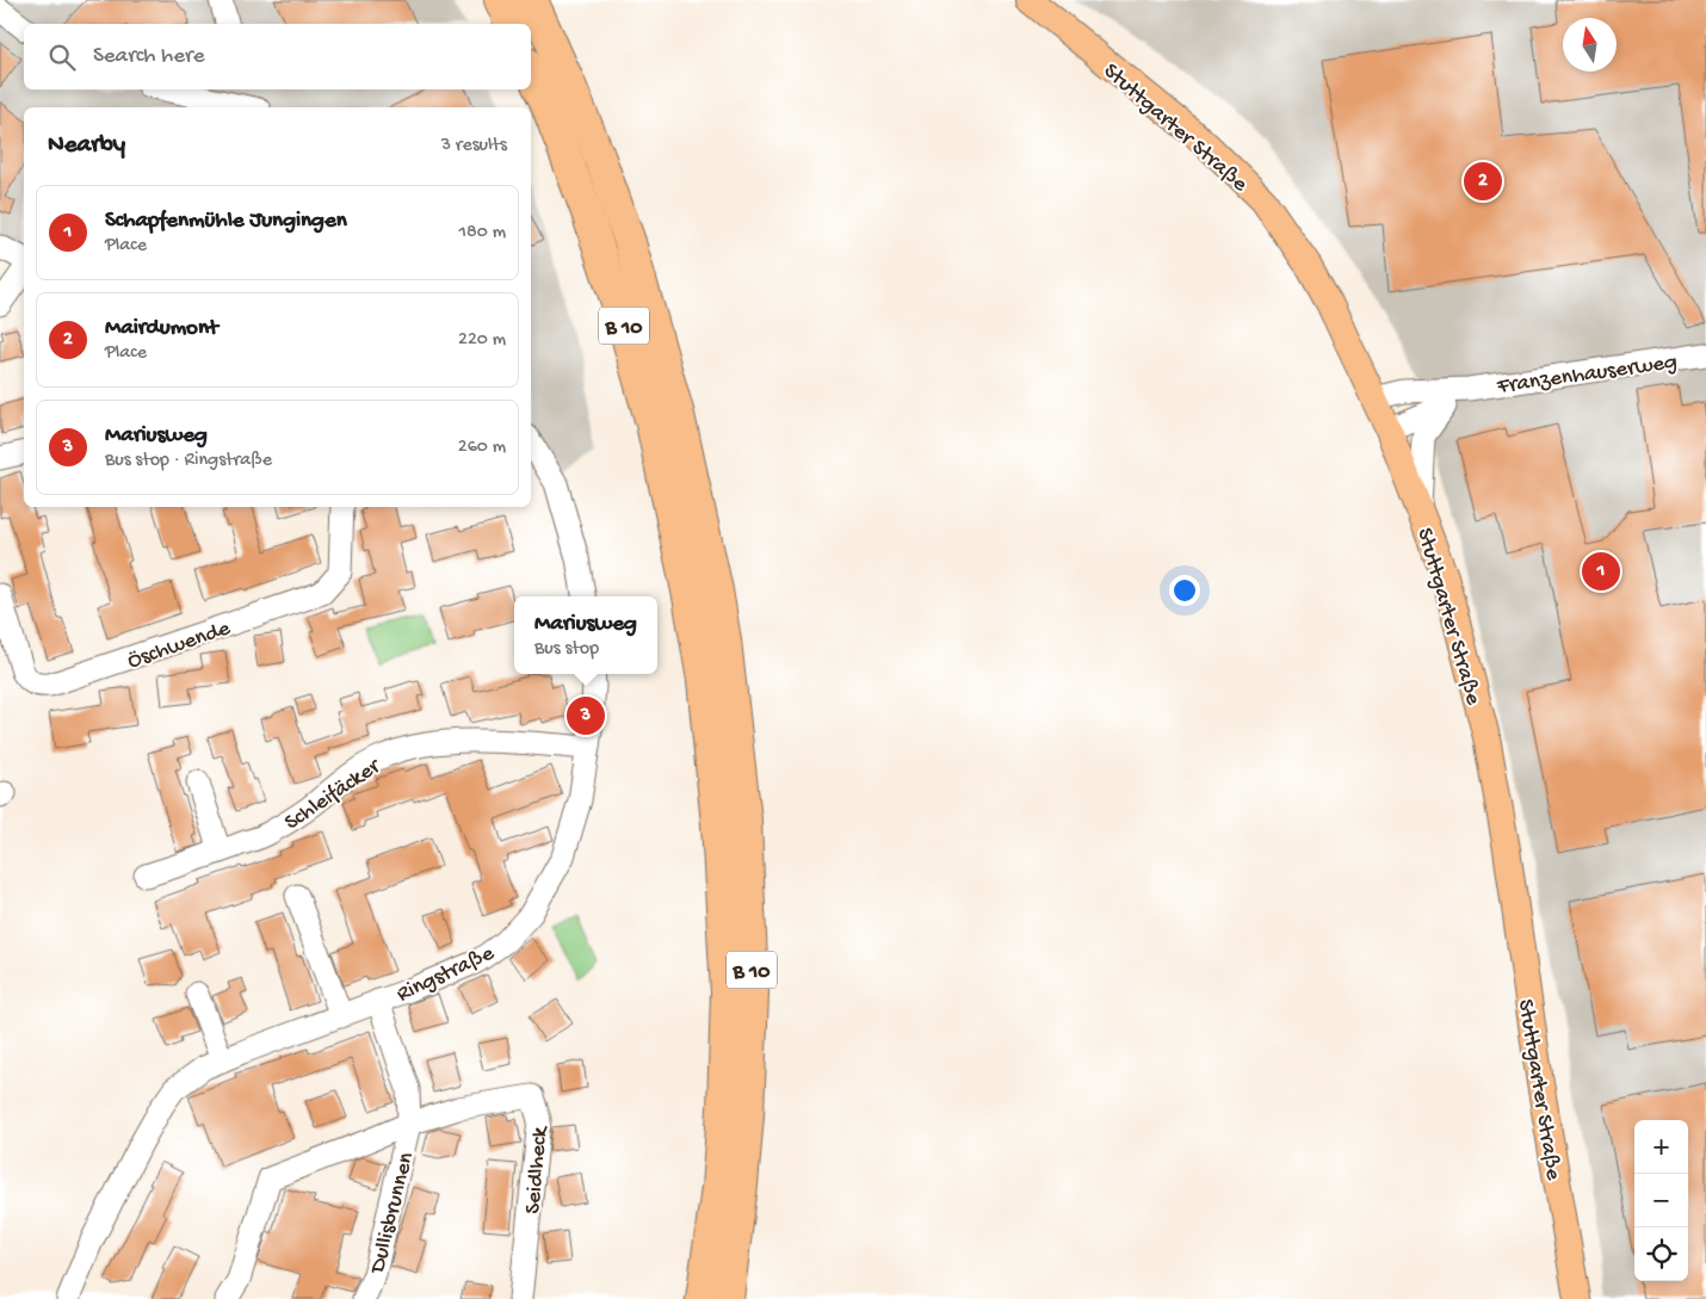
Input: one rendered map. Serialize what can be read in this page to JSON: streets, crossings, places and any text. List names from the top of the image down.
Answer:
{
  "streets": {
    "highway": ["B 10"],
    "main road": ["Stuttgarter Straße"],
    "street": [
      "Franzenhauserweg",
      "Öschwende",
      "Schleifäcker",
      "Ringstraße",
      "Seidlheck",
      "Dullisbrunnen"
    ]
  },
  "crossings": [
    ["Stuttgarter Straße", "Franzenhauserweg"],
    ["Schleifäcker", "Ringstraße"],
    ["Ringstraße", "Dullisbrunnen"],
    ["Seidlheck", "Dullisbrunnen"]
  ],
  "north": "top",
  "page": {
    "search": "Search here",
    "heading": ["Nearby", "3 results"],
    "pins": ["2", "1", "3"],
    "list": [
      {
        "mark": "1",
        "name": "Schapfenmühle Jungingen",
        "note": "Place",
        "value": "180 m"
      },
      {
        "mark": "2",
        "name": "Mairdumont",
        "note": "Place",
        "value": "220 m"
      },
      {
        "mark": "3",
        "name": "Mariusweg",
        "note": "Bus stop · Ringstraße",
        "value": "260 m"
      }
    ],
    "popup": ["Mariusweg", "Bus stop"],
    "map_buttons": ["+", "−"]
  }
}
